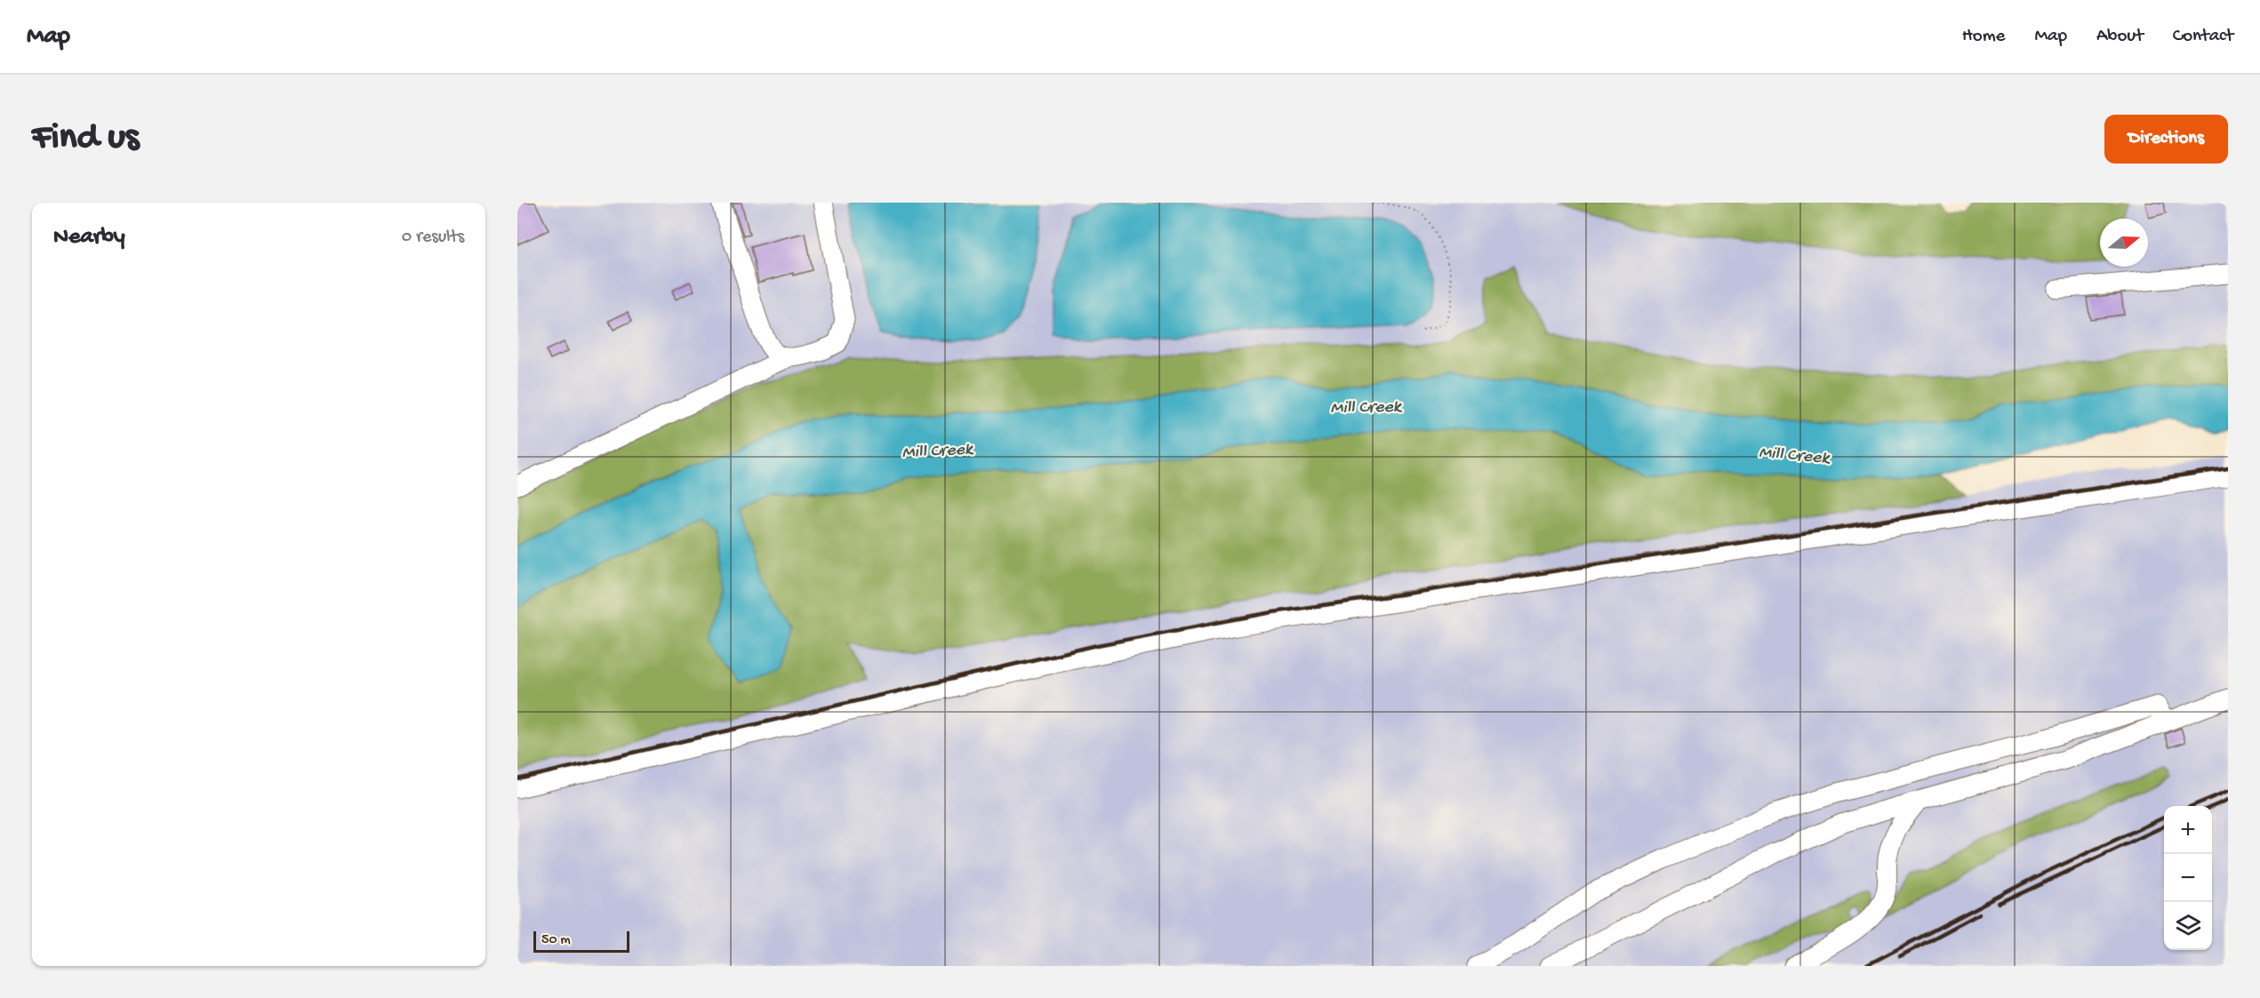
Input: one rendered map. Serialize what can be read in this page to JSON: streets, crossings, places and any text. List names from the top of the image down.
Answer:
{
  "water": ["Mill Creek"],
  "scale_bar": "50 m",
  "north": "right",
  "page": {
    "header": "Map",
    "nav": [
      "Home",
      "Map",
      "About",
      "Contact"
    ],
    "buttons": "Directions",
    "title": "Find us",
    "heading": ["Nearby", "0 results"],
    "map_buttons": ["+", "−"],
    "scale": "50 m"
  }
}
